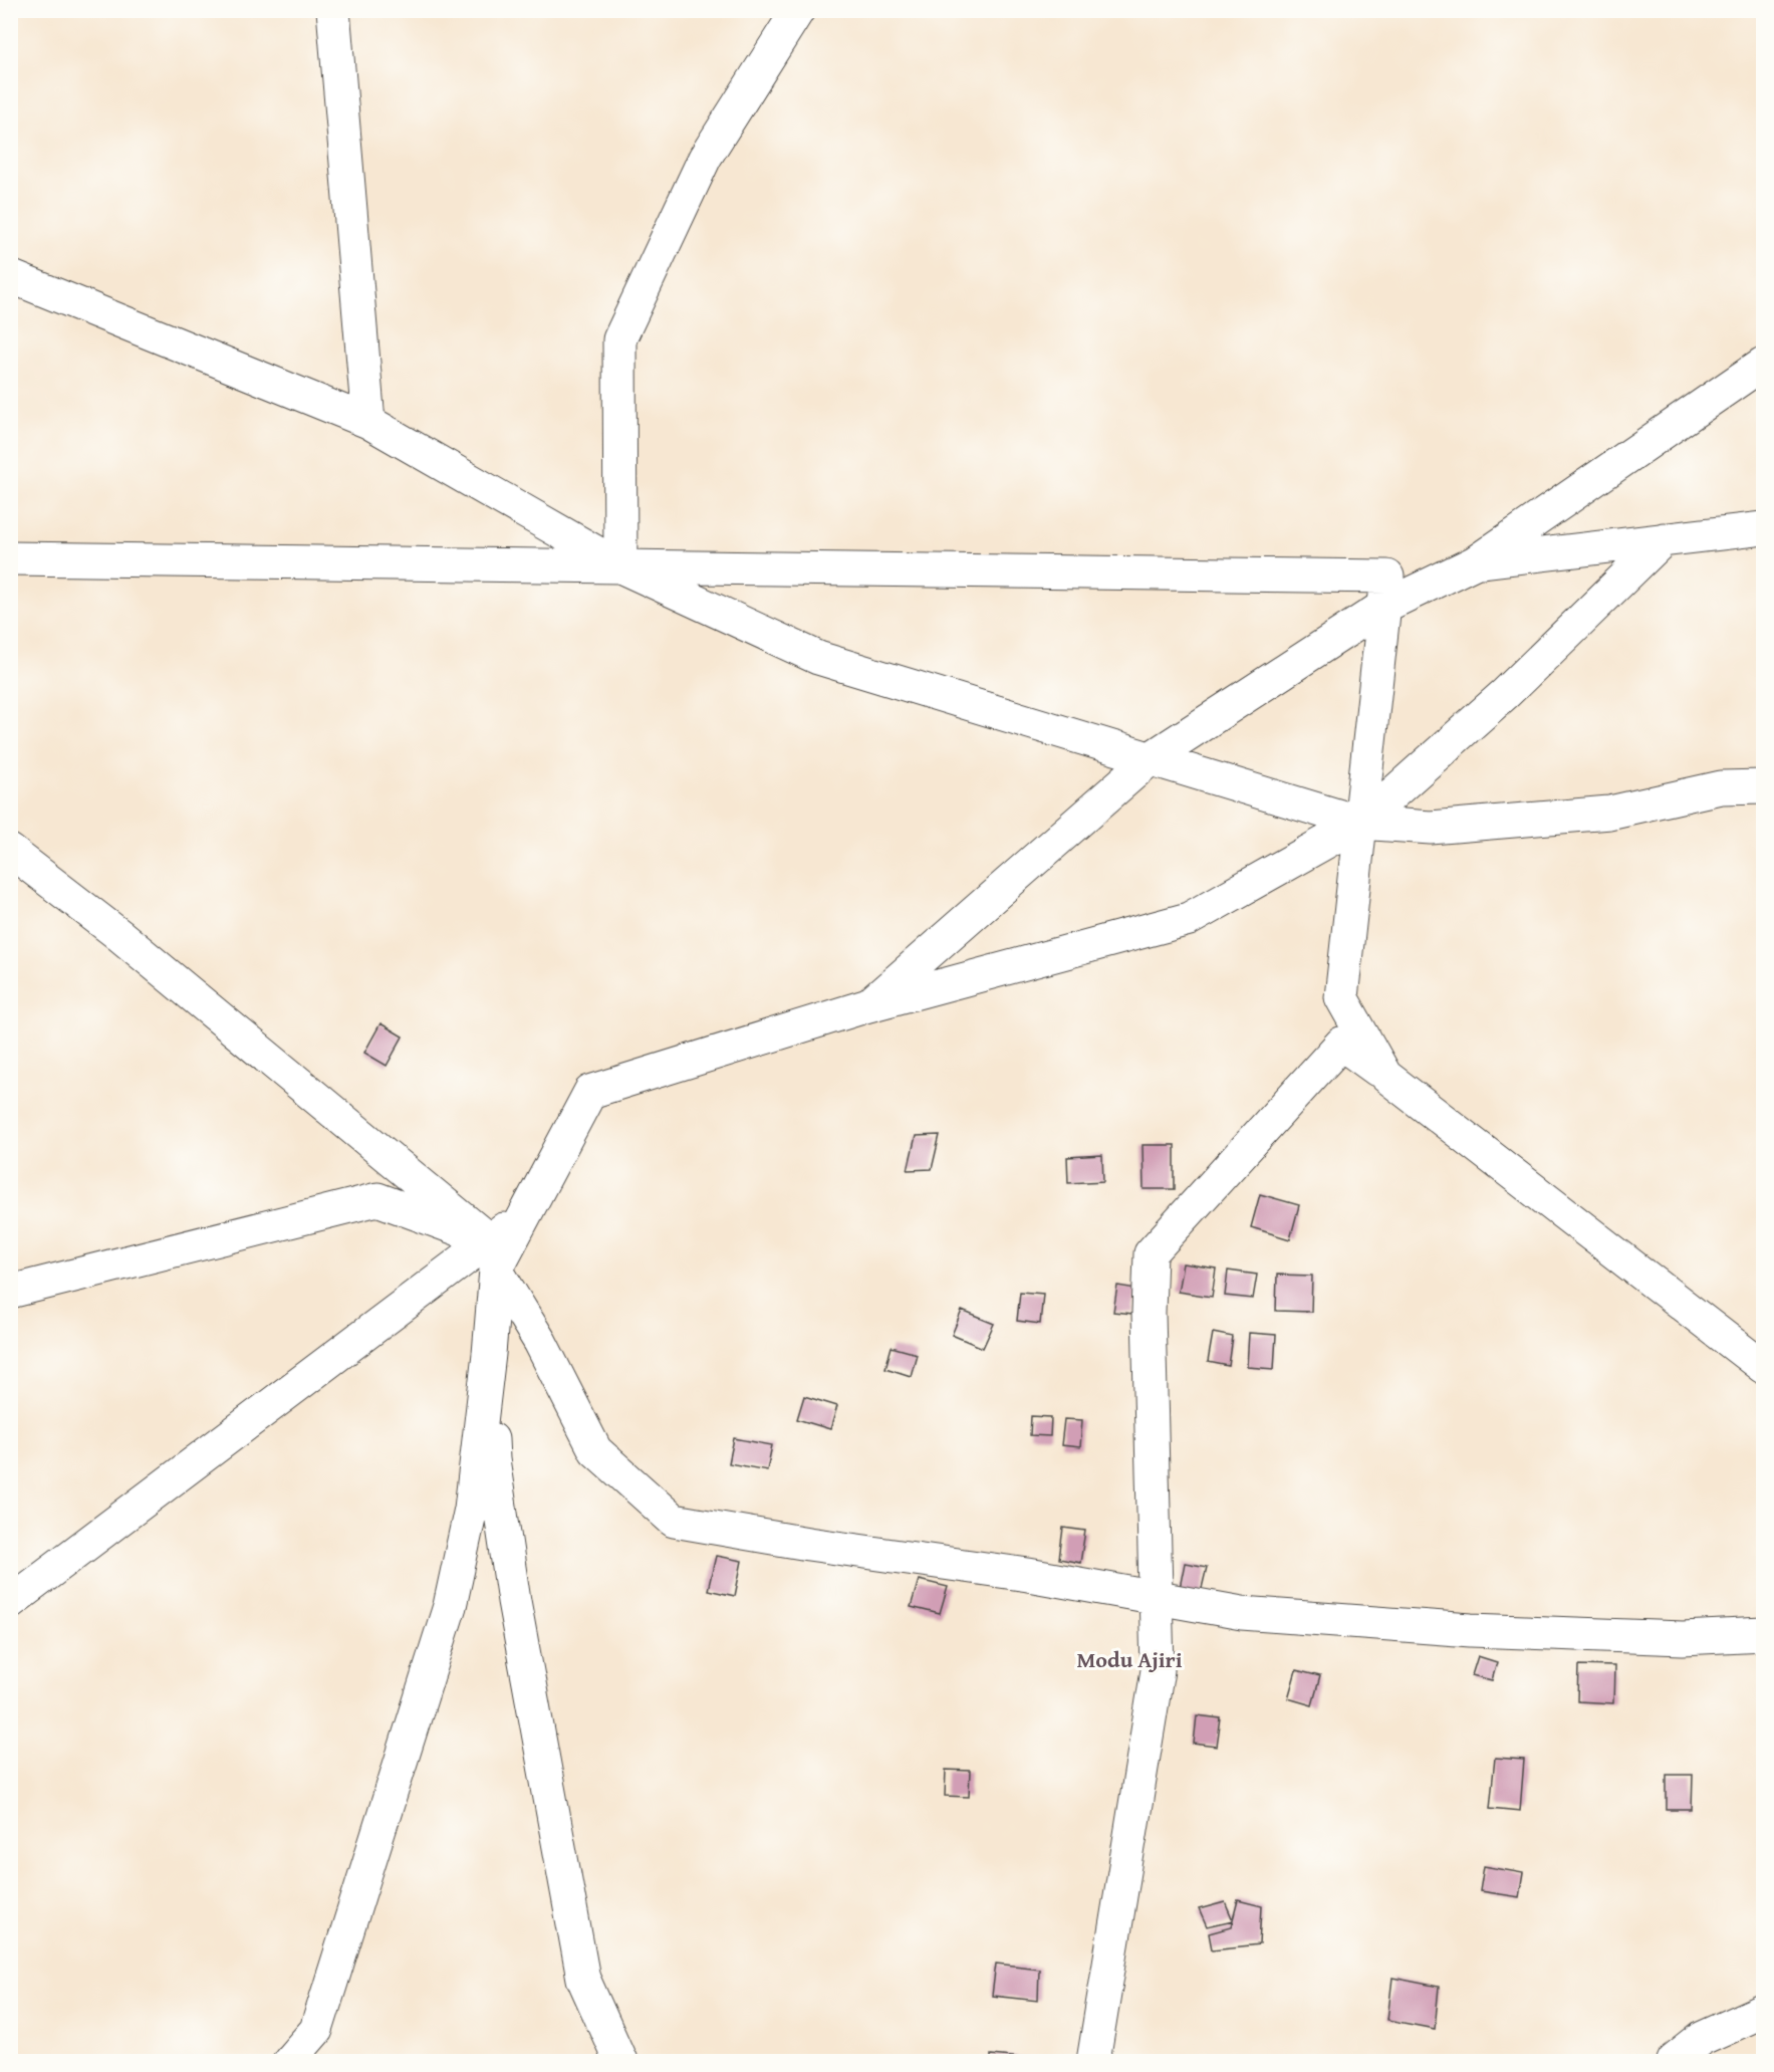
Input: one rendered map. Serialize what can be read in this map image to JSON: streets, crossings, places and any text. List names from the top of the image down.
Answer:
{
  "districts": ["Modu Ajiri"]
}
